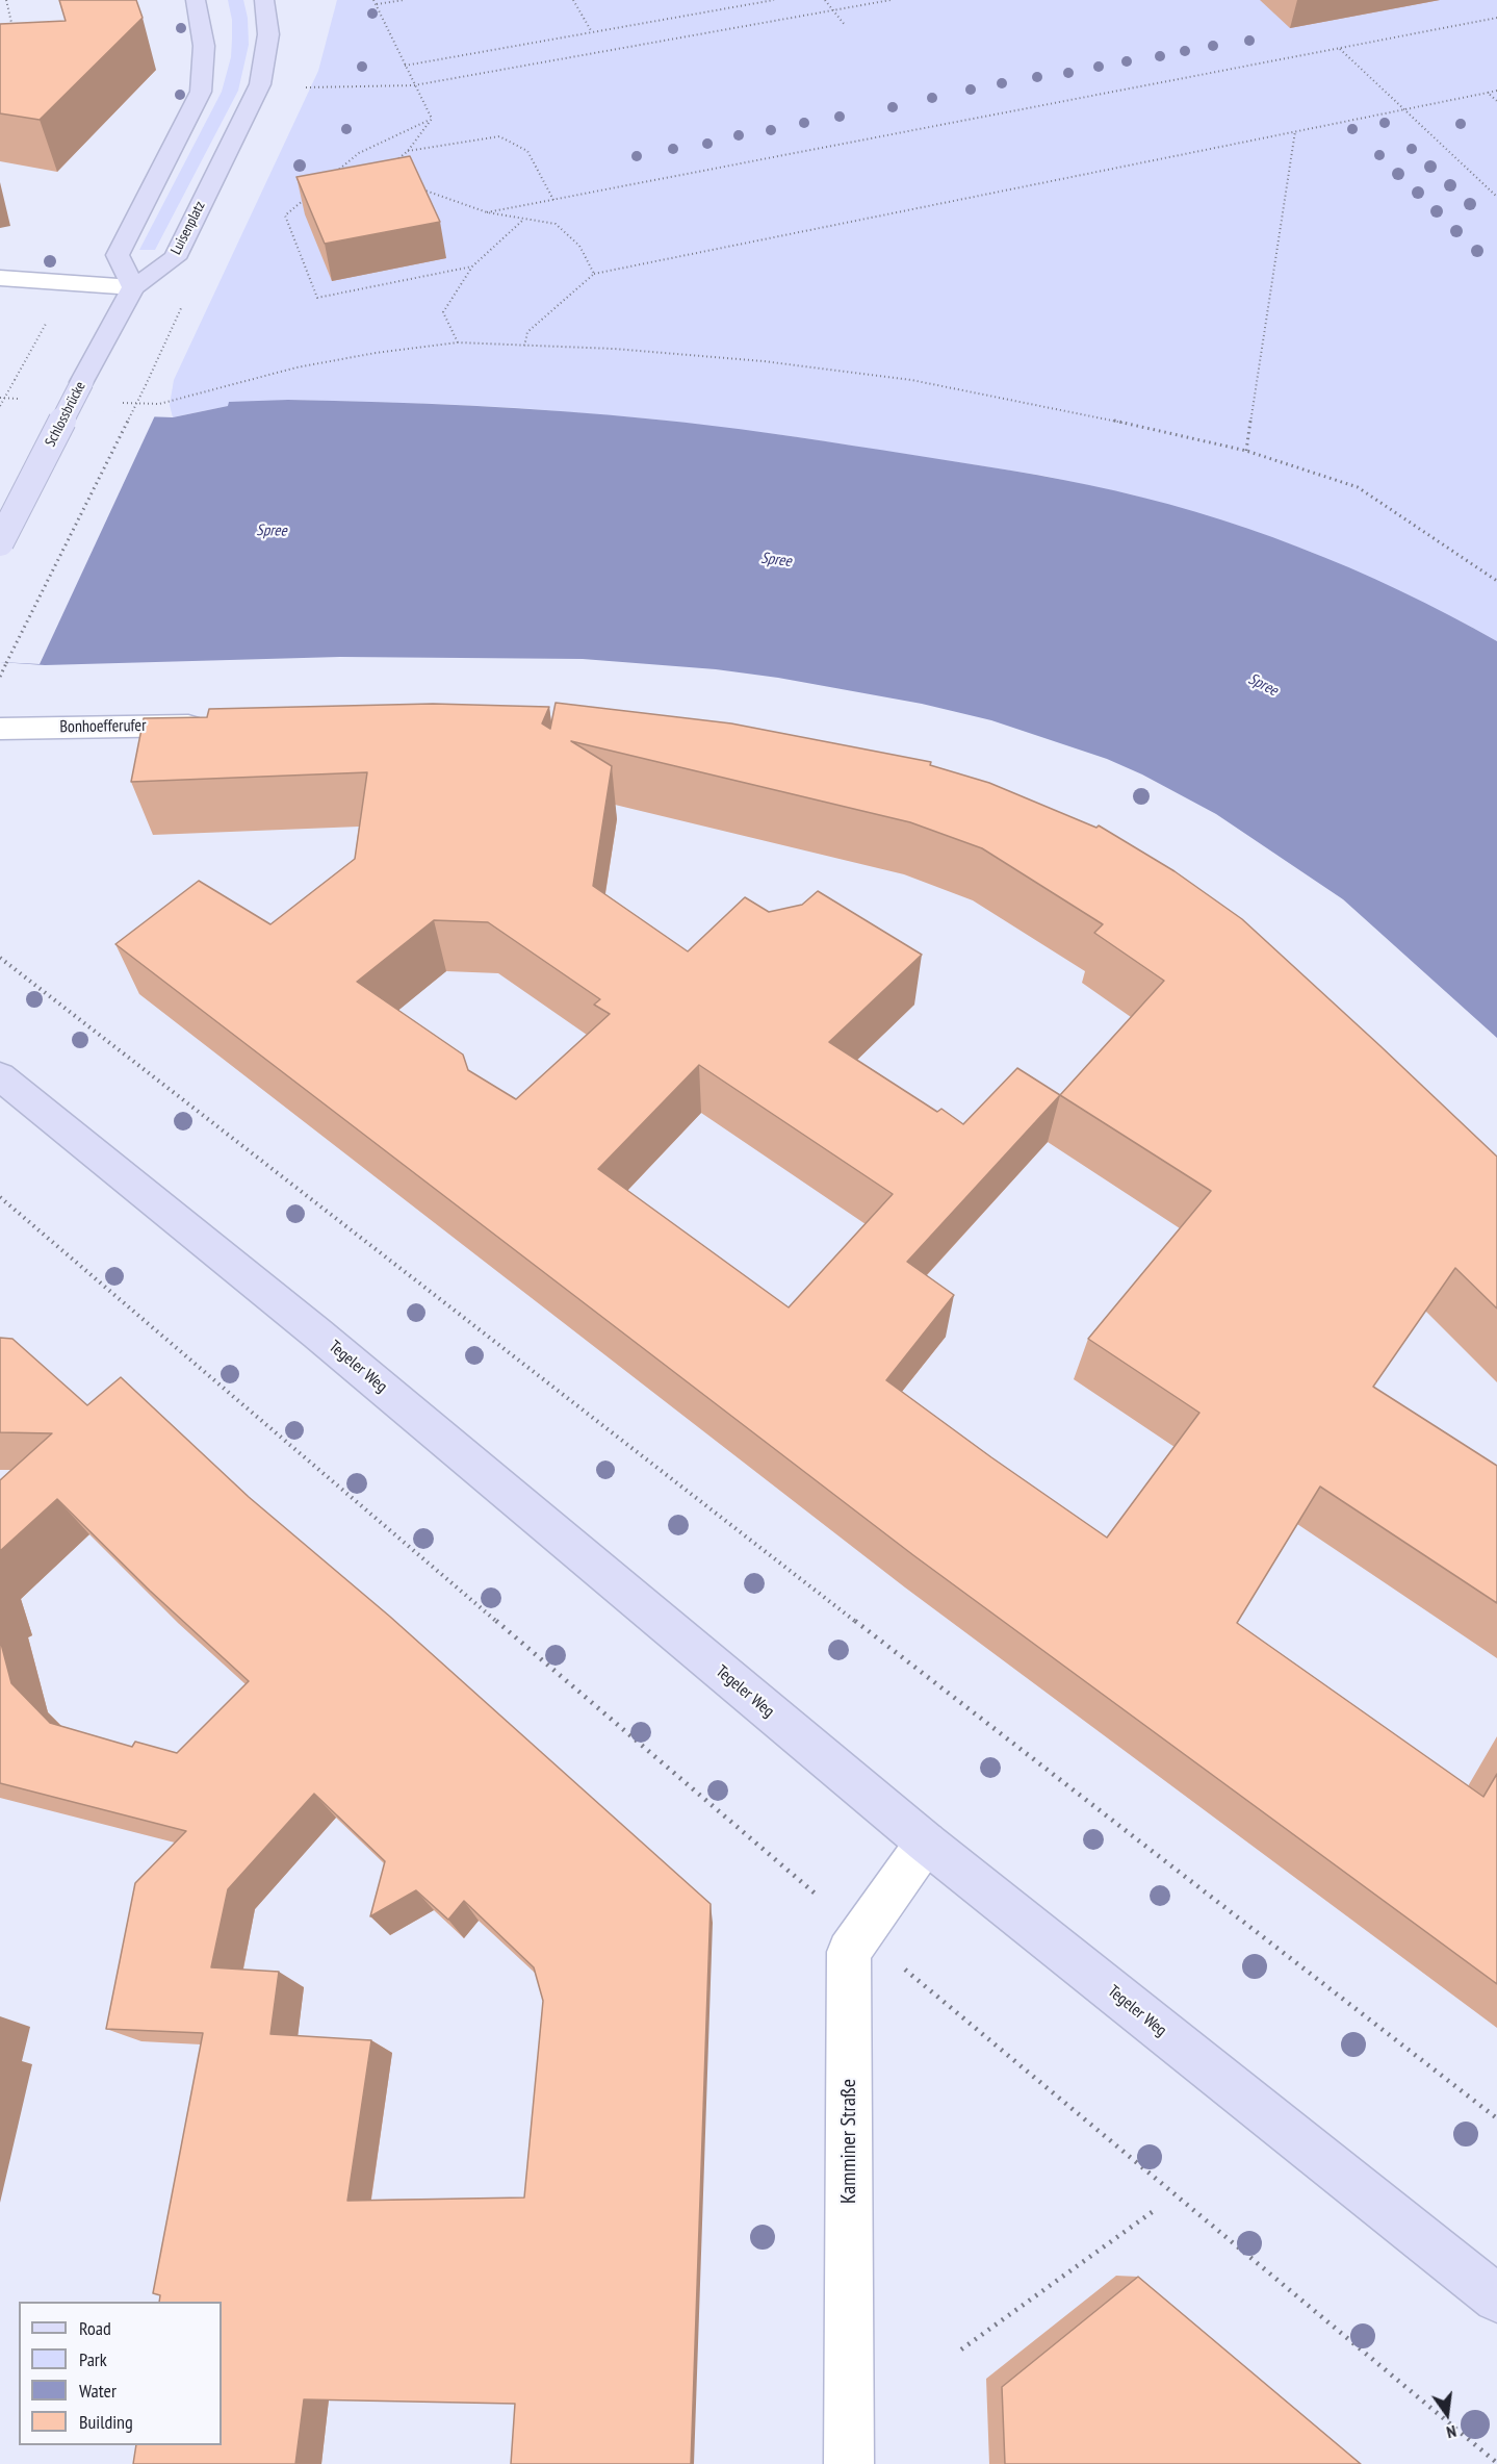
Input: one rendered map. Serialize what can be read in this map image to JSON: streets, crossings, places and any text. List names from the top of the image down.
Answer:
{
  "streets": {
    "main road": ["Luisenplatz", "Schlossbrücke", "Tegeler Weg"],
    "street": ["Bonhoefferufer", "Kamminer Straße"]
  },
  "crossings": [
    ["Luisenplatz", "Schlossbrücke"],
    ["Tegeler Weg", "Kamminer Straße"]
  ],
  "water": ["Spree"],
  "legend": [
    "Road",
    "Park",
    "Water",
    "Building"
  ],
  "north": "bottom"
}
